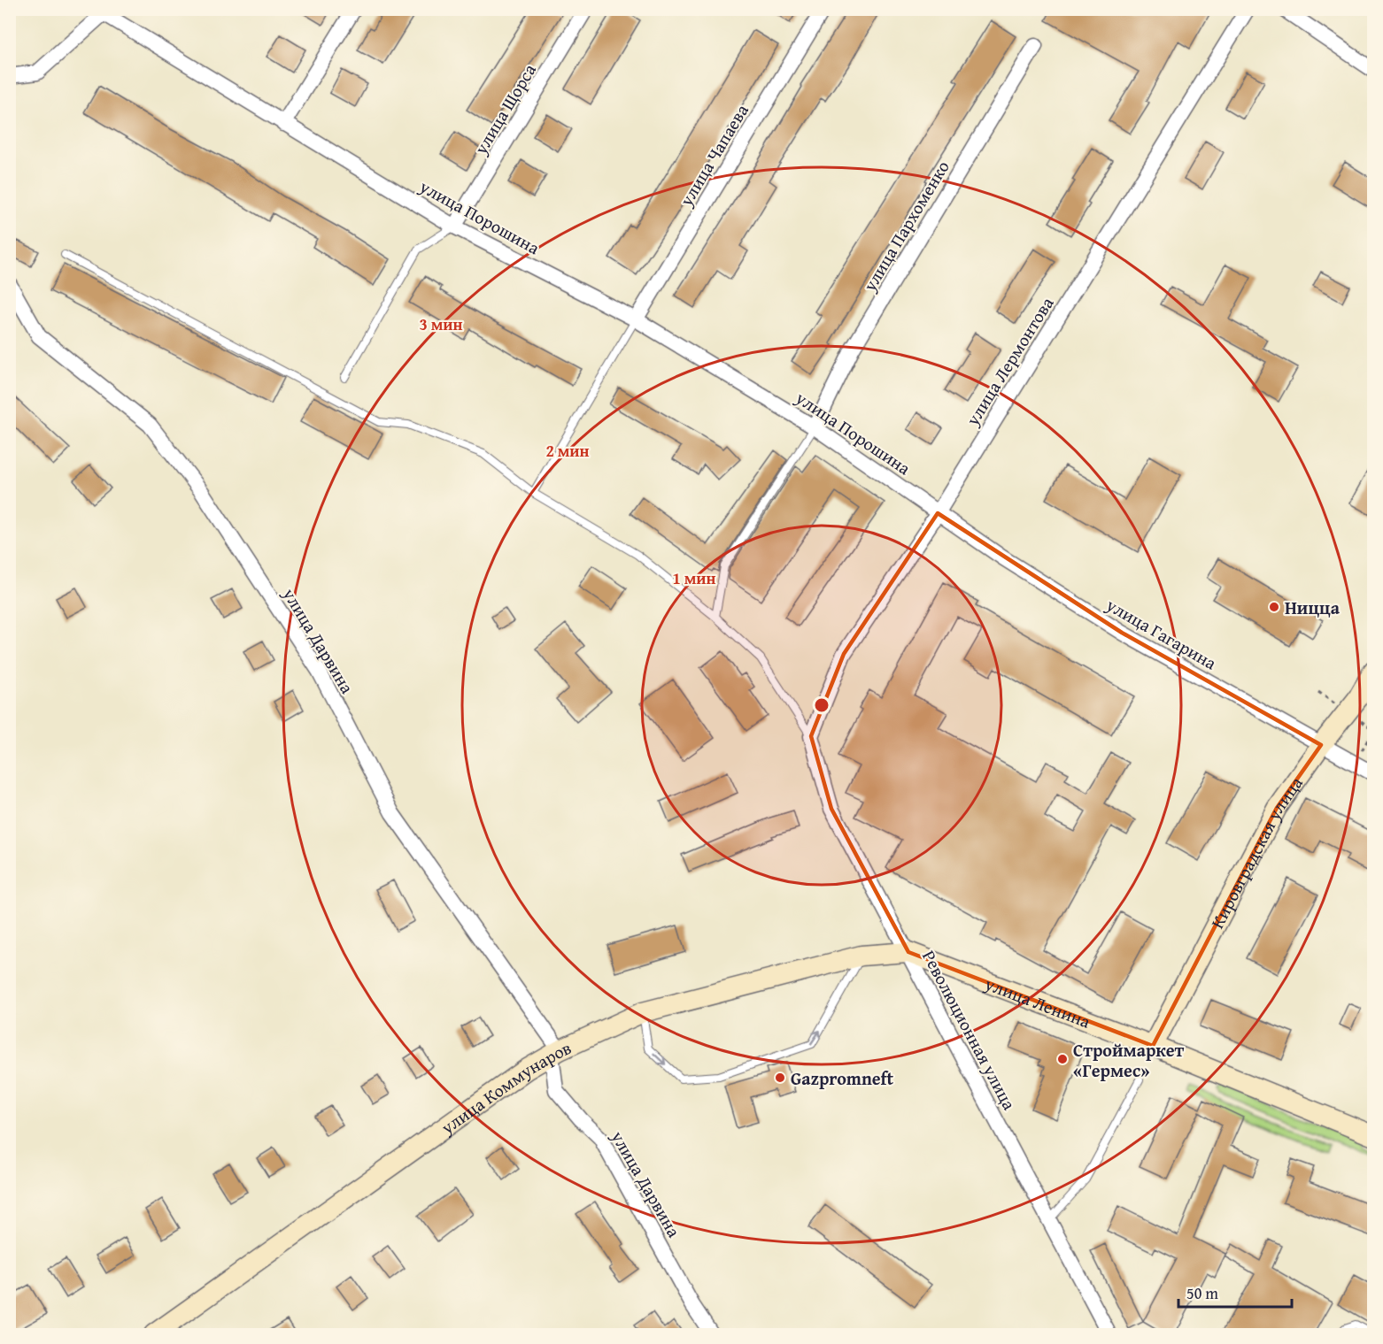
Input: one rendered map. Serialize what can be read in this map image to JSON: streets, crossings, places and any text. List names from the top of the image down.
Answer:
{
  "streets": {
    "main road": ["Кировградская улица", "улица Ленина", "улица Коммунаров"],
    "street": [
      "улица Щорса",
      "улица Чапаева",
      "улица Порошина",
      "улица Пархоменко",
      "улица Лермонтова",
      "улица Гагарина",
      "улица Дарвина",
      "Революционная улица"
    ]
  },
  "crossings": [
    ["улица Щорса", "улица Порошина"],
    ["улица Чапаева", "улица Порошина"],
    ["улица Порошина", "улица Пархоменко"],
    ["улица Порошина", "улица Лермонтова"],
    ["улица Порошина", "улица Гагарина"],
    ["улица Лермонтова", "улица Гагарина"],
    ["улица Лермонтова", "Революционная улица"],
    ["улица Гагарина", "Кировградская улица"],
    ["улица Дарвина", "улица Коммунаров"],
    ["Кировградская улица", "улица Ленина"],
    ["улица Ленина", "Революционная улица"],
    ["улица Ленина", "улица Коммунаров"],
    ["Революционная улица", "улица Коммунаров"]
  ],
  "places": ["Ницца", "Строймаркет «Гермес»", "Gazpromneft"],
  "scale_bar": "50 m",
  "rings": ["3 мин", "2 мин", "1 мин"]
}
